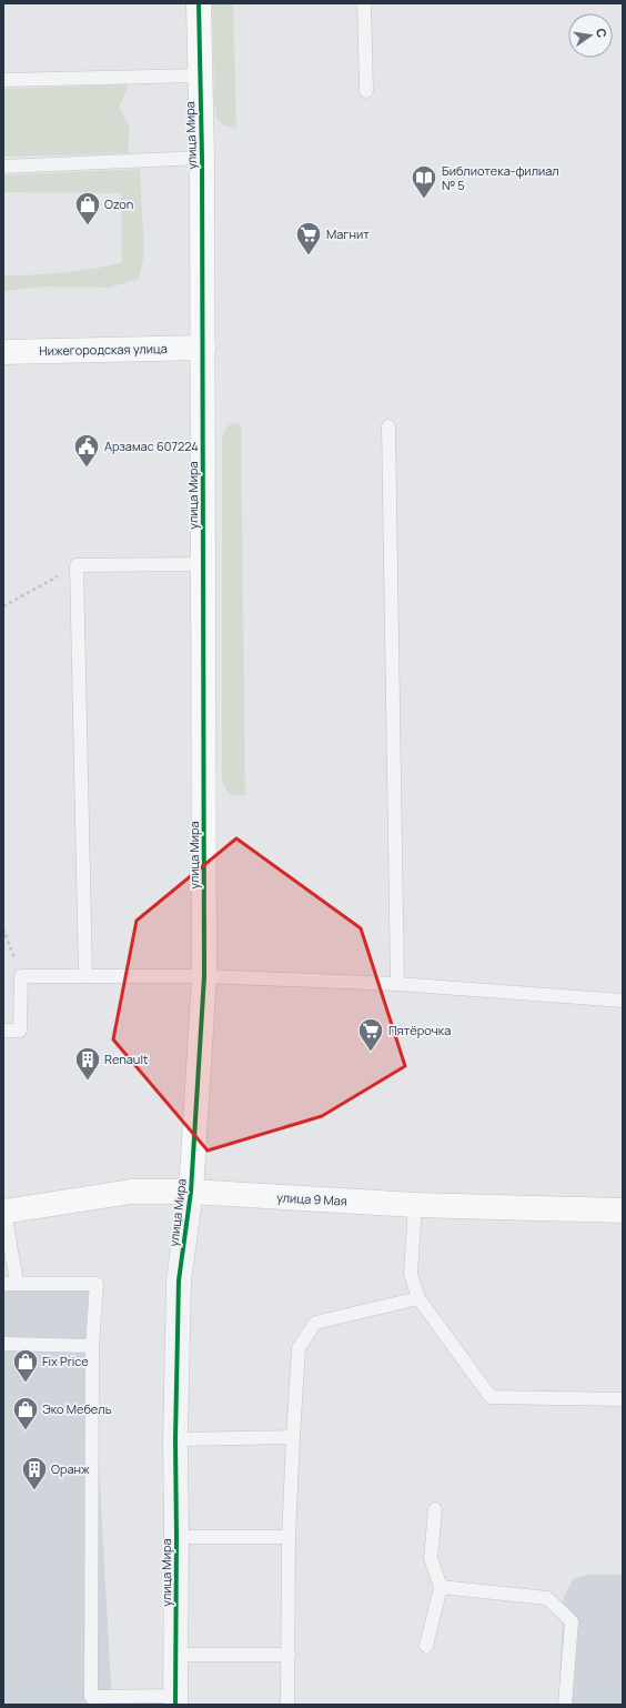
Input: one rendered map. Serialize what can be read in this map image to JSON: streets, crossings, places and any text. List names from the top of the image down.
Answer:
{
  "streets": {
    "street": ["улица Мира", "Нижегородская улица", "улица 9 Мая"]
  },
  "crossings": [
    ["улица Мира", "Нижегородская улица"],
    ["улица Мира", "улица 9 Мая"]
  ],
  "places": {
    "library": ["Библиотека-филиал № 5"],
    "shop": ["Ozon", "Fix Price", "Эко Мебель"],
    "supermarket": ["Магнит", "Пятёрочка"],
    "public building": ["Арзамас 607224"],
    "building": ["Renault", "Оранж"]
  },
  "north": "right"
}
